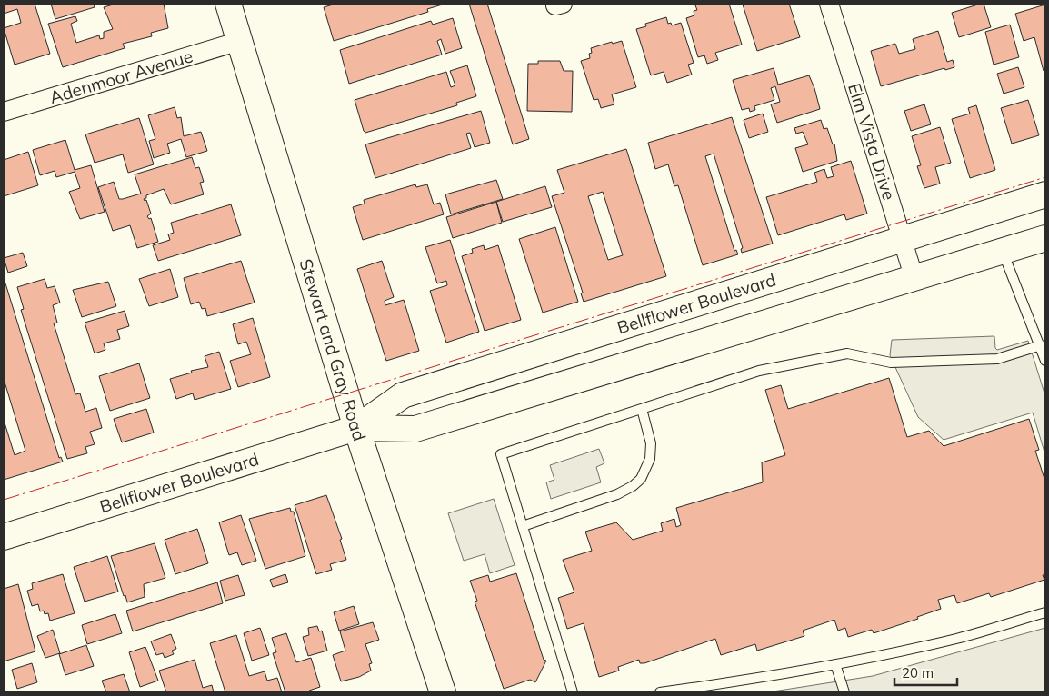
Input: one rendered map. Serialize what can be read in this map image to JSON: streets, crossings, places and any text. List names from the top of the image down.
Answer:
{
  "streets": {
    "main road": ["Bellflower Boulevard", "Stewart and Gray Road"],
    "street": ["Adenmoor Avenue", "Elm Vista Drive"]
  },
  "crossings": [
    ["Adenmoor Avenue", "Stewart and Gray Road"],
    ["Elm Vista Drive", "Bellflower Boulevard"],
    ["Bellflower Boulevard", "Stewart and Gray Road"]
  ],
  "scale_bar": "20 m"
}
